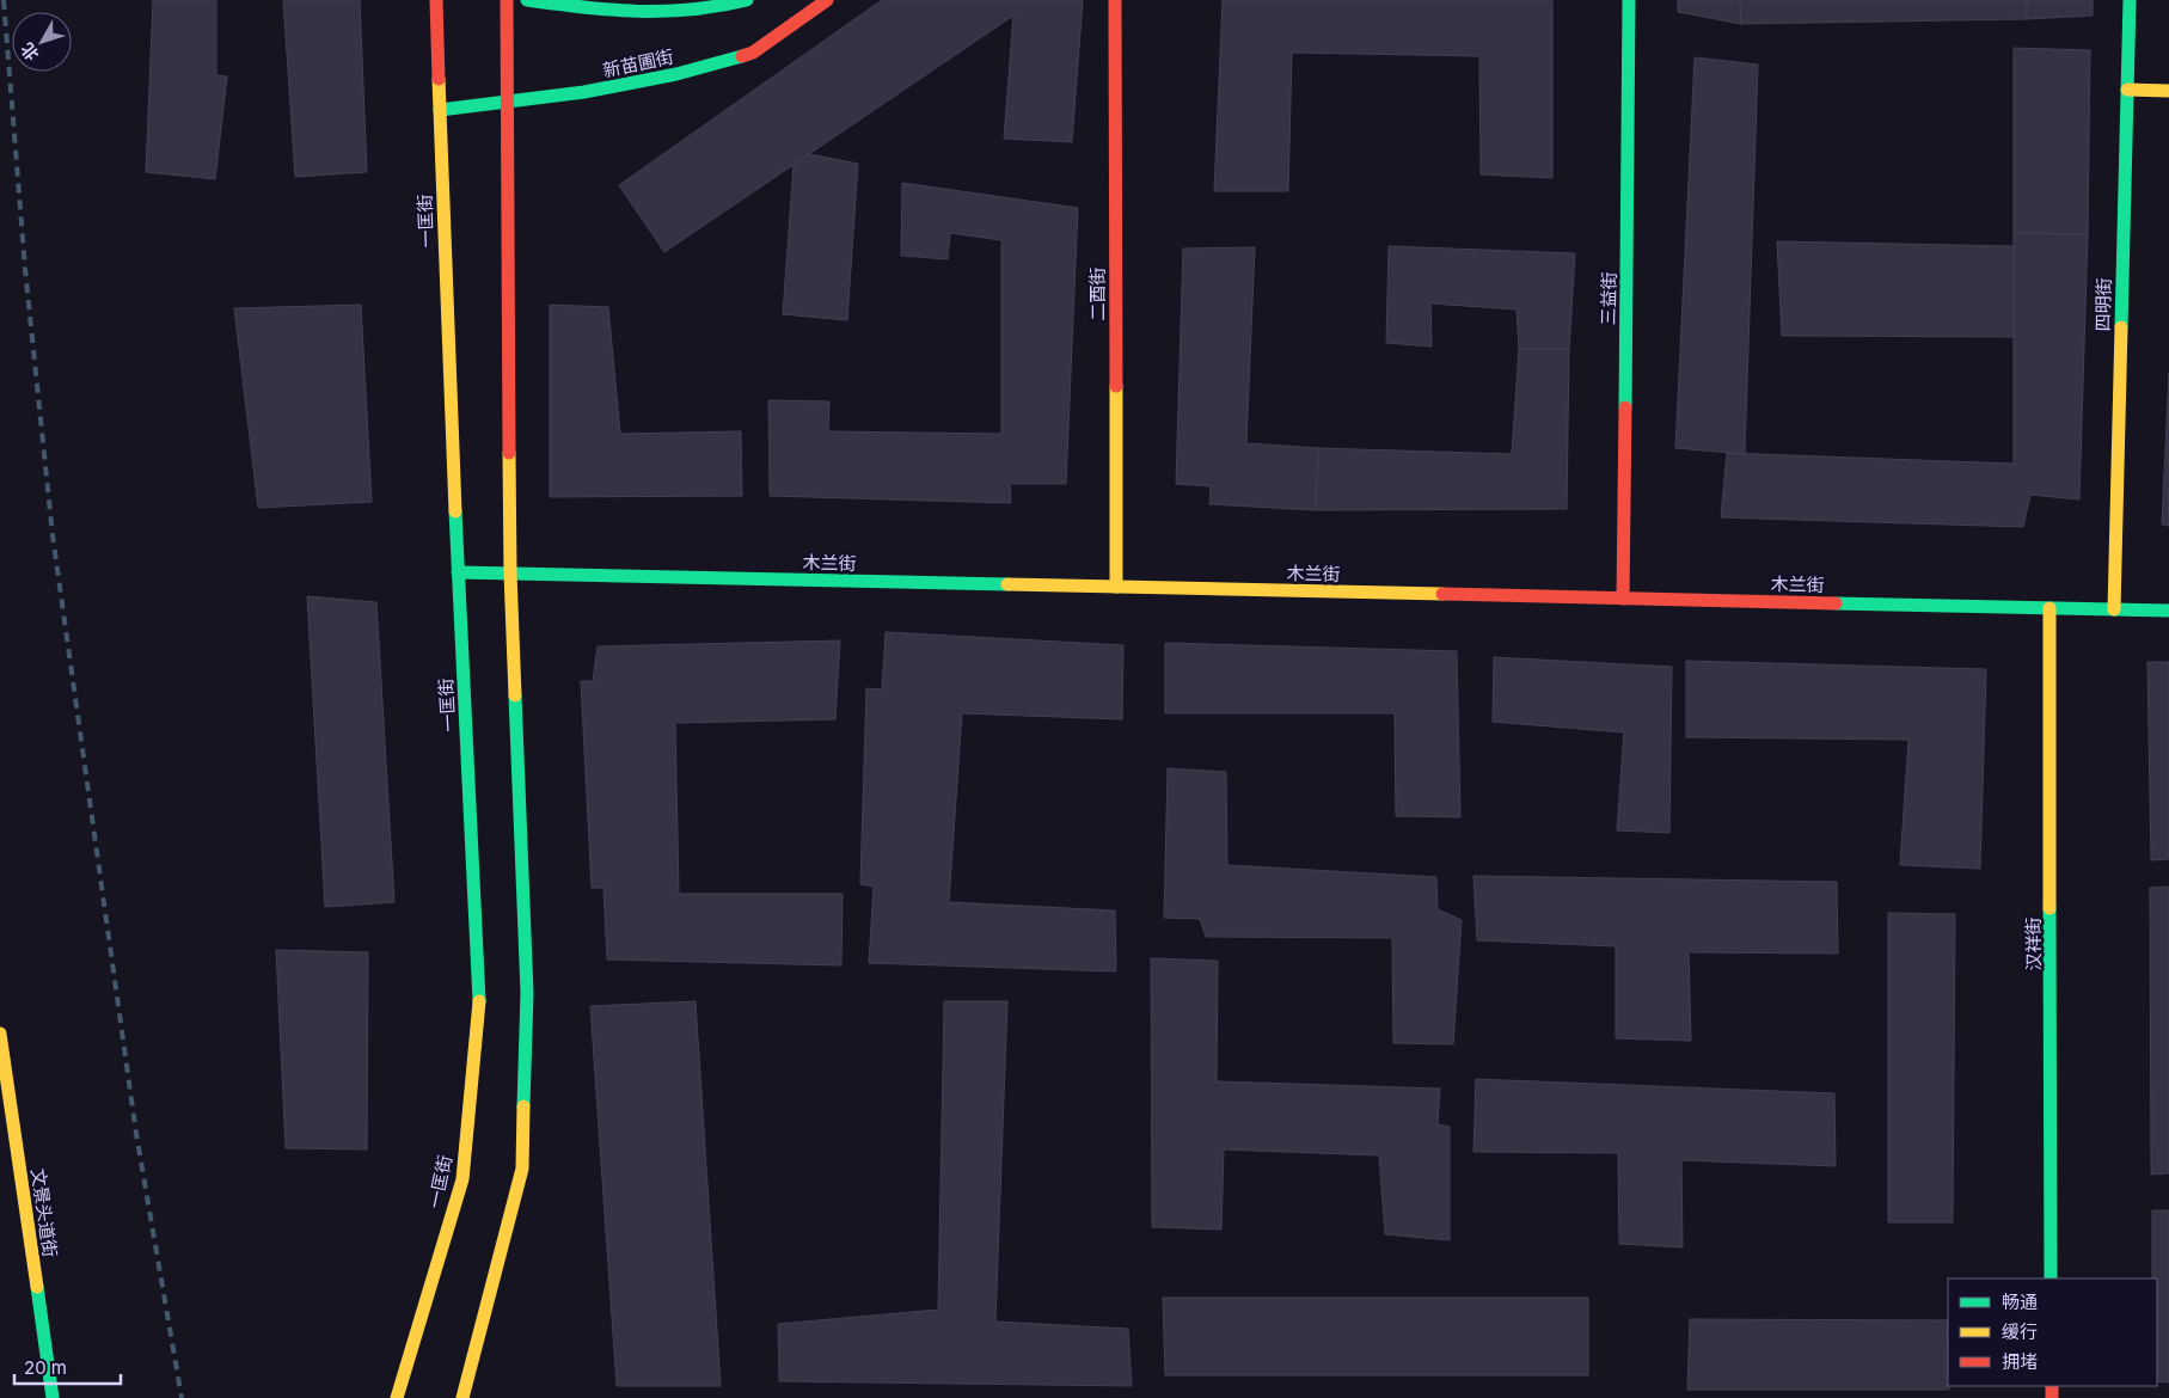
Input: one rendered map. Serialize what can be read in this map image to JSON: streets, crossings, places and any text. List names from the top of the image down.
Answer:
{
  "streets": {
    "street": [
      "新苗圃街",
      "一匡街",
      "二酉街",
      "三益街",
      "四明街",
      "木兰街",
      "汉祥街",
      "文景头道街"
    ]
  },
  "crossings": [
    ["新苗圃街", "一匡街"],
    ["一匡街", "木兰街"],
    ["二酉街", "木兰街"],
    ["三益街", "木兰街"],
    ["四明街", "木兰街"],
    ["木兰街", "汉祥街"]
  ],
  "legend": ["畅通", "缓行", "拥堵"],
  "scale_bar": "20 m",
  "north": "bottom left"
}
